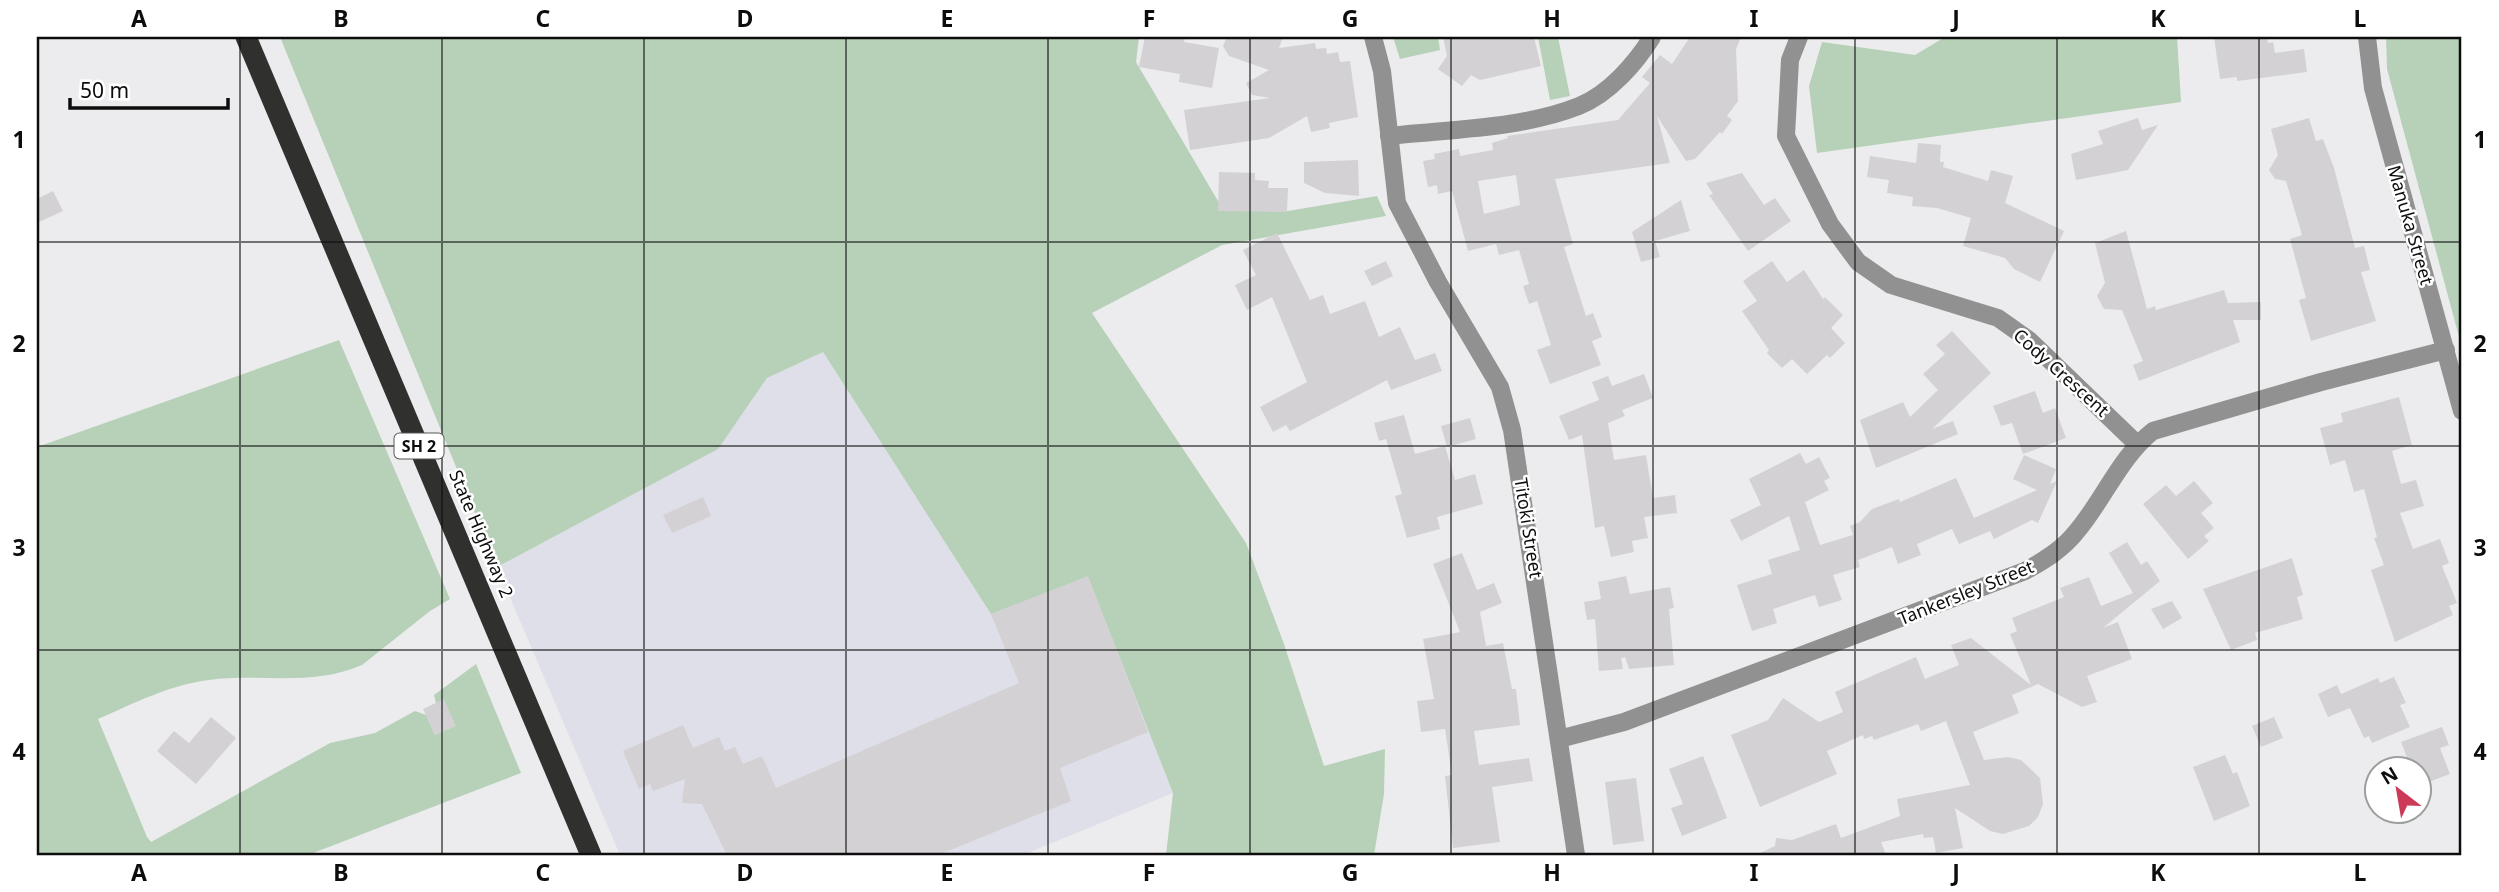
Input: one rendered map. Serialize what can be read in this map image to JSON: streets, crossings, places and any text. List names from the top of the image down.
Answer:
{
  "streets": {
    "highway": ["SH 2", "State Highway 2"],
    "street": [
      "Manuka Street",
      "Cody Crescent",
      "Titoki Street",
      "Tankersley Street"
    ]
  },
  "crossings": [
    ["Manuka Street", "Tankersley Street"],
    ["Cody Crescent", "Tankersley Street"],
    ["Titoki Street", "Tankersley Street"]
  ],
  "scale_bar": "50 m",
  "north": "top left",
  "grid": {
    "columns": [
      "A",
      "B",
      "C",
      "D",
      "E",
      "F",
      "G",
      "H",
      "I",
      "J",
      "K",
      "L"
    ],
    "rows": [
      "1",
      "2",
      "3",
      "4"
    ]
  }
}
